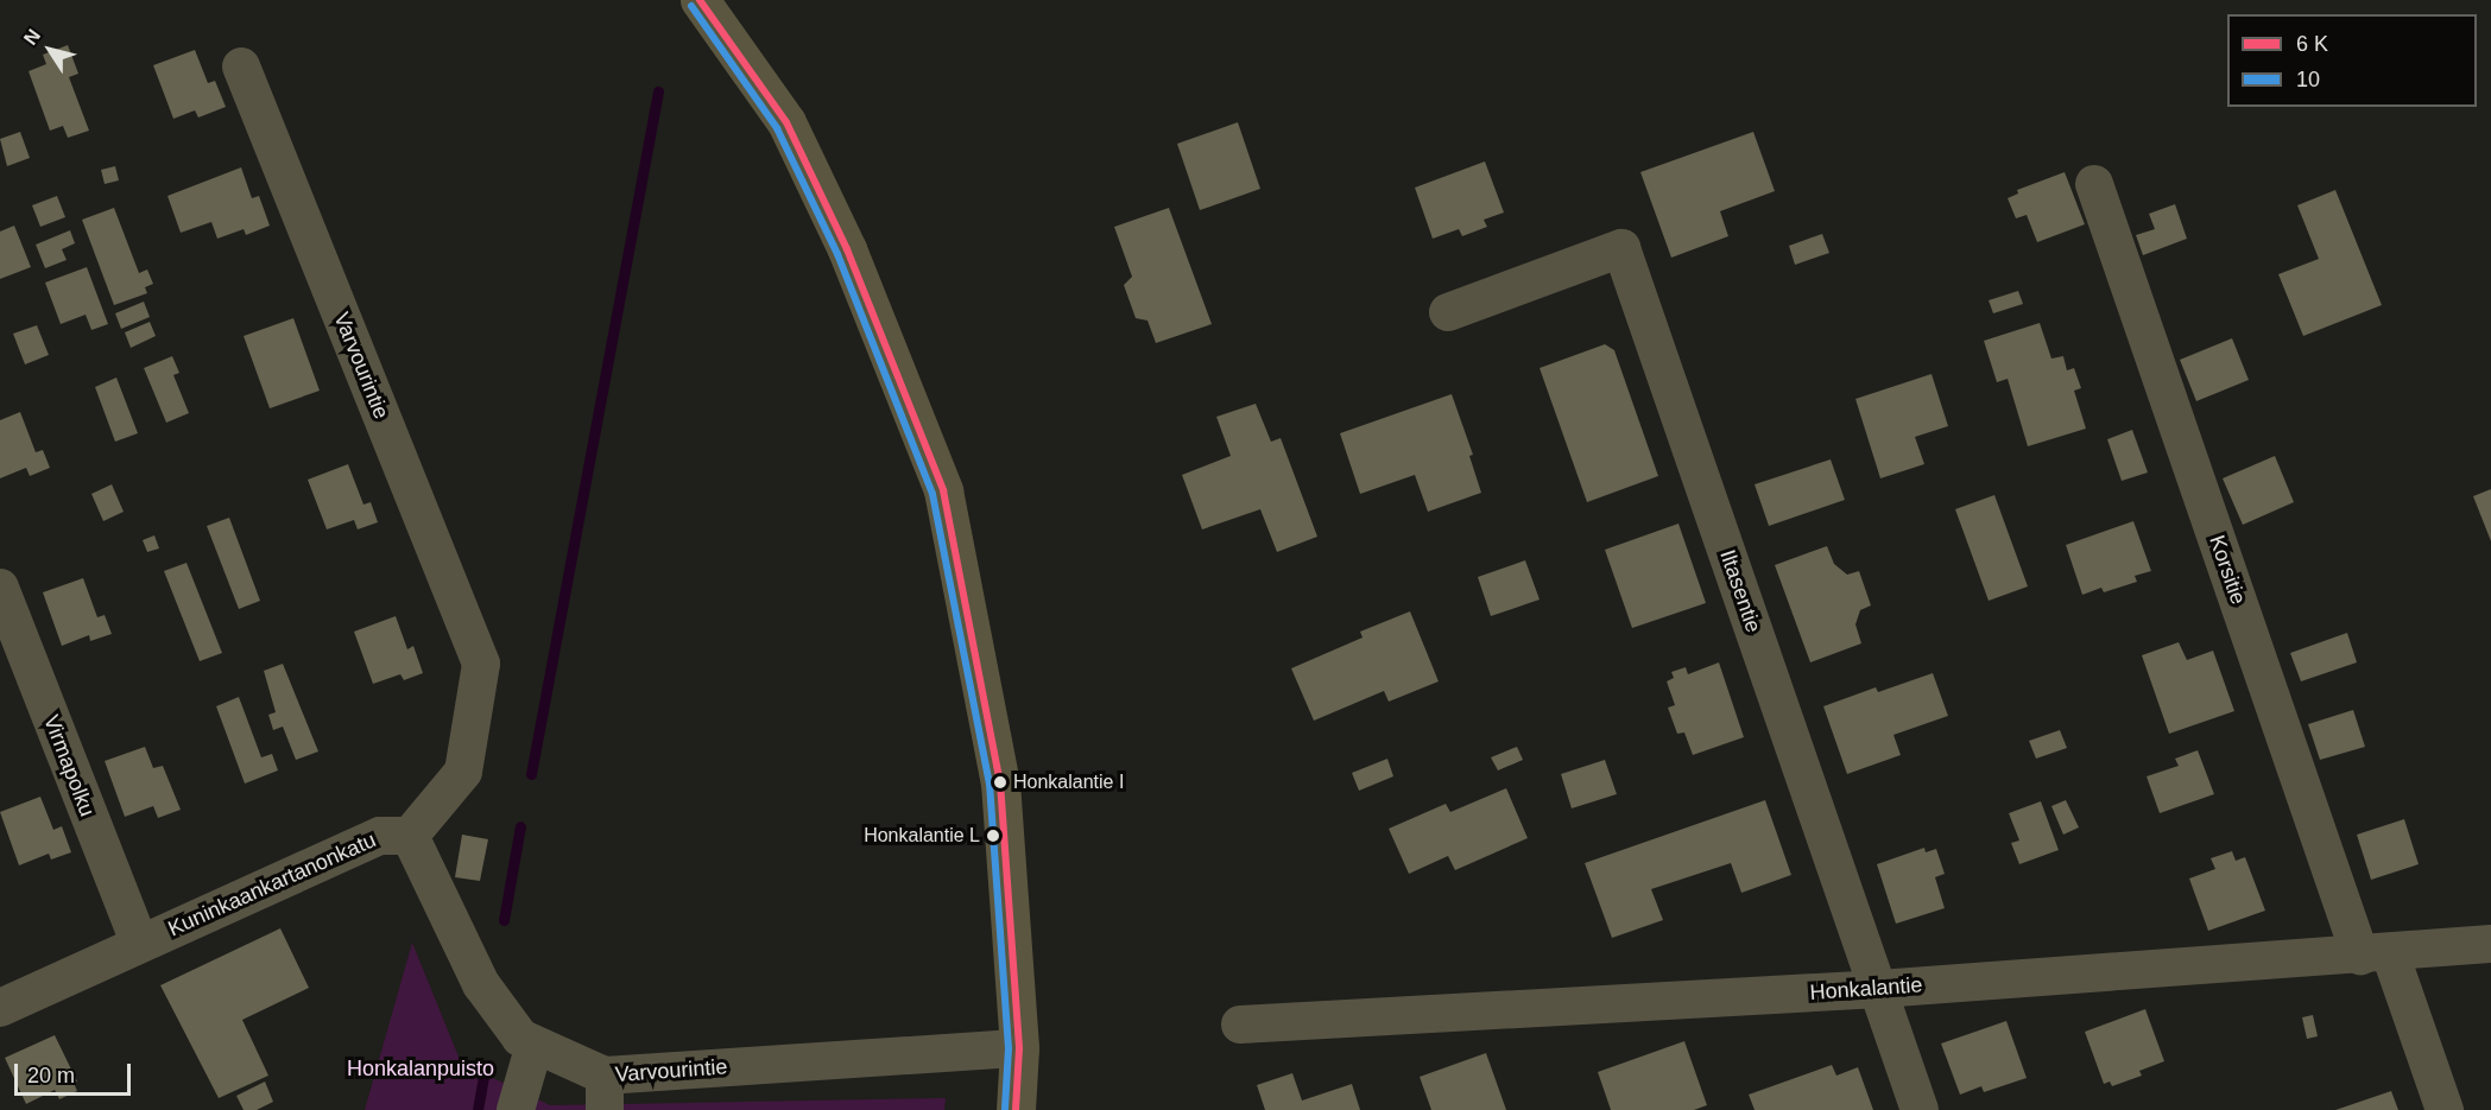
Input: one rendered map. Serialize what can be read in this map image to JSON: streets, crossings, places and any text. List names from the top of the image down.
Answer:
{
  "streets": {
    "street": [
      "Varvourintie",
      "Korsitie",
      "Iltasentie",
      "Virmapolku",
      "Kuninkaankartanonkatu",
      "Honkalantie"
    ]
  },
  "crossings": [
    ["Varvourintie", "Kuninkaankartanonkatu"],
    ["Korsitie", "Honkalantie"],
    ["Iltasentie", "Honkalantie"],
    ["Virmapolku", "Kuninkaankartanonkatu"]
  ],
  "parks": ["Honkalanpuisto"],
  "places": ["Honkalantie I", "Honkalantie L"],
  "lines": ["transit line 10"],
  "legend": ["6 K", "10"],
  "scale_bar": "20 m",
  "north": "top left"
}
